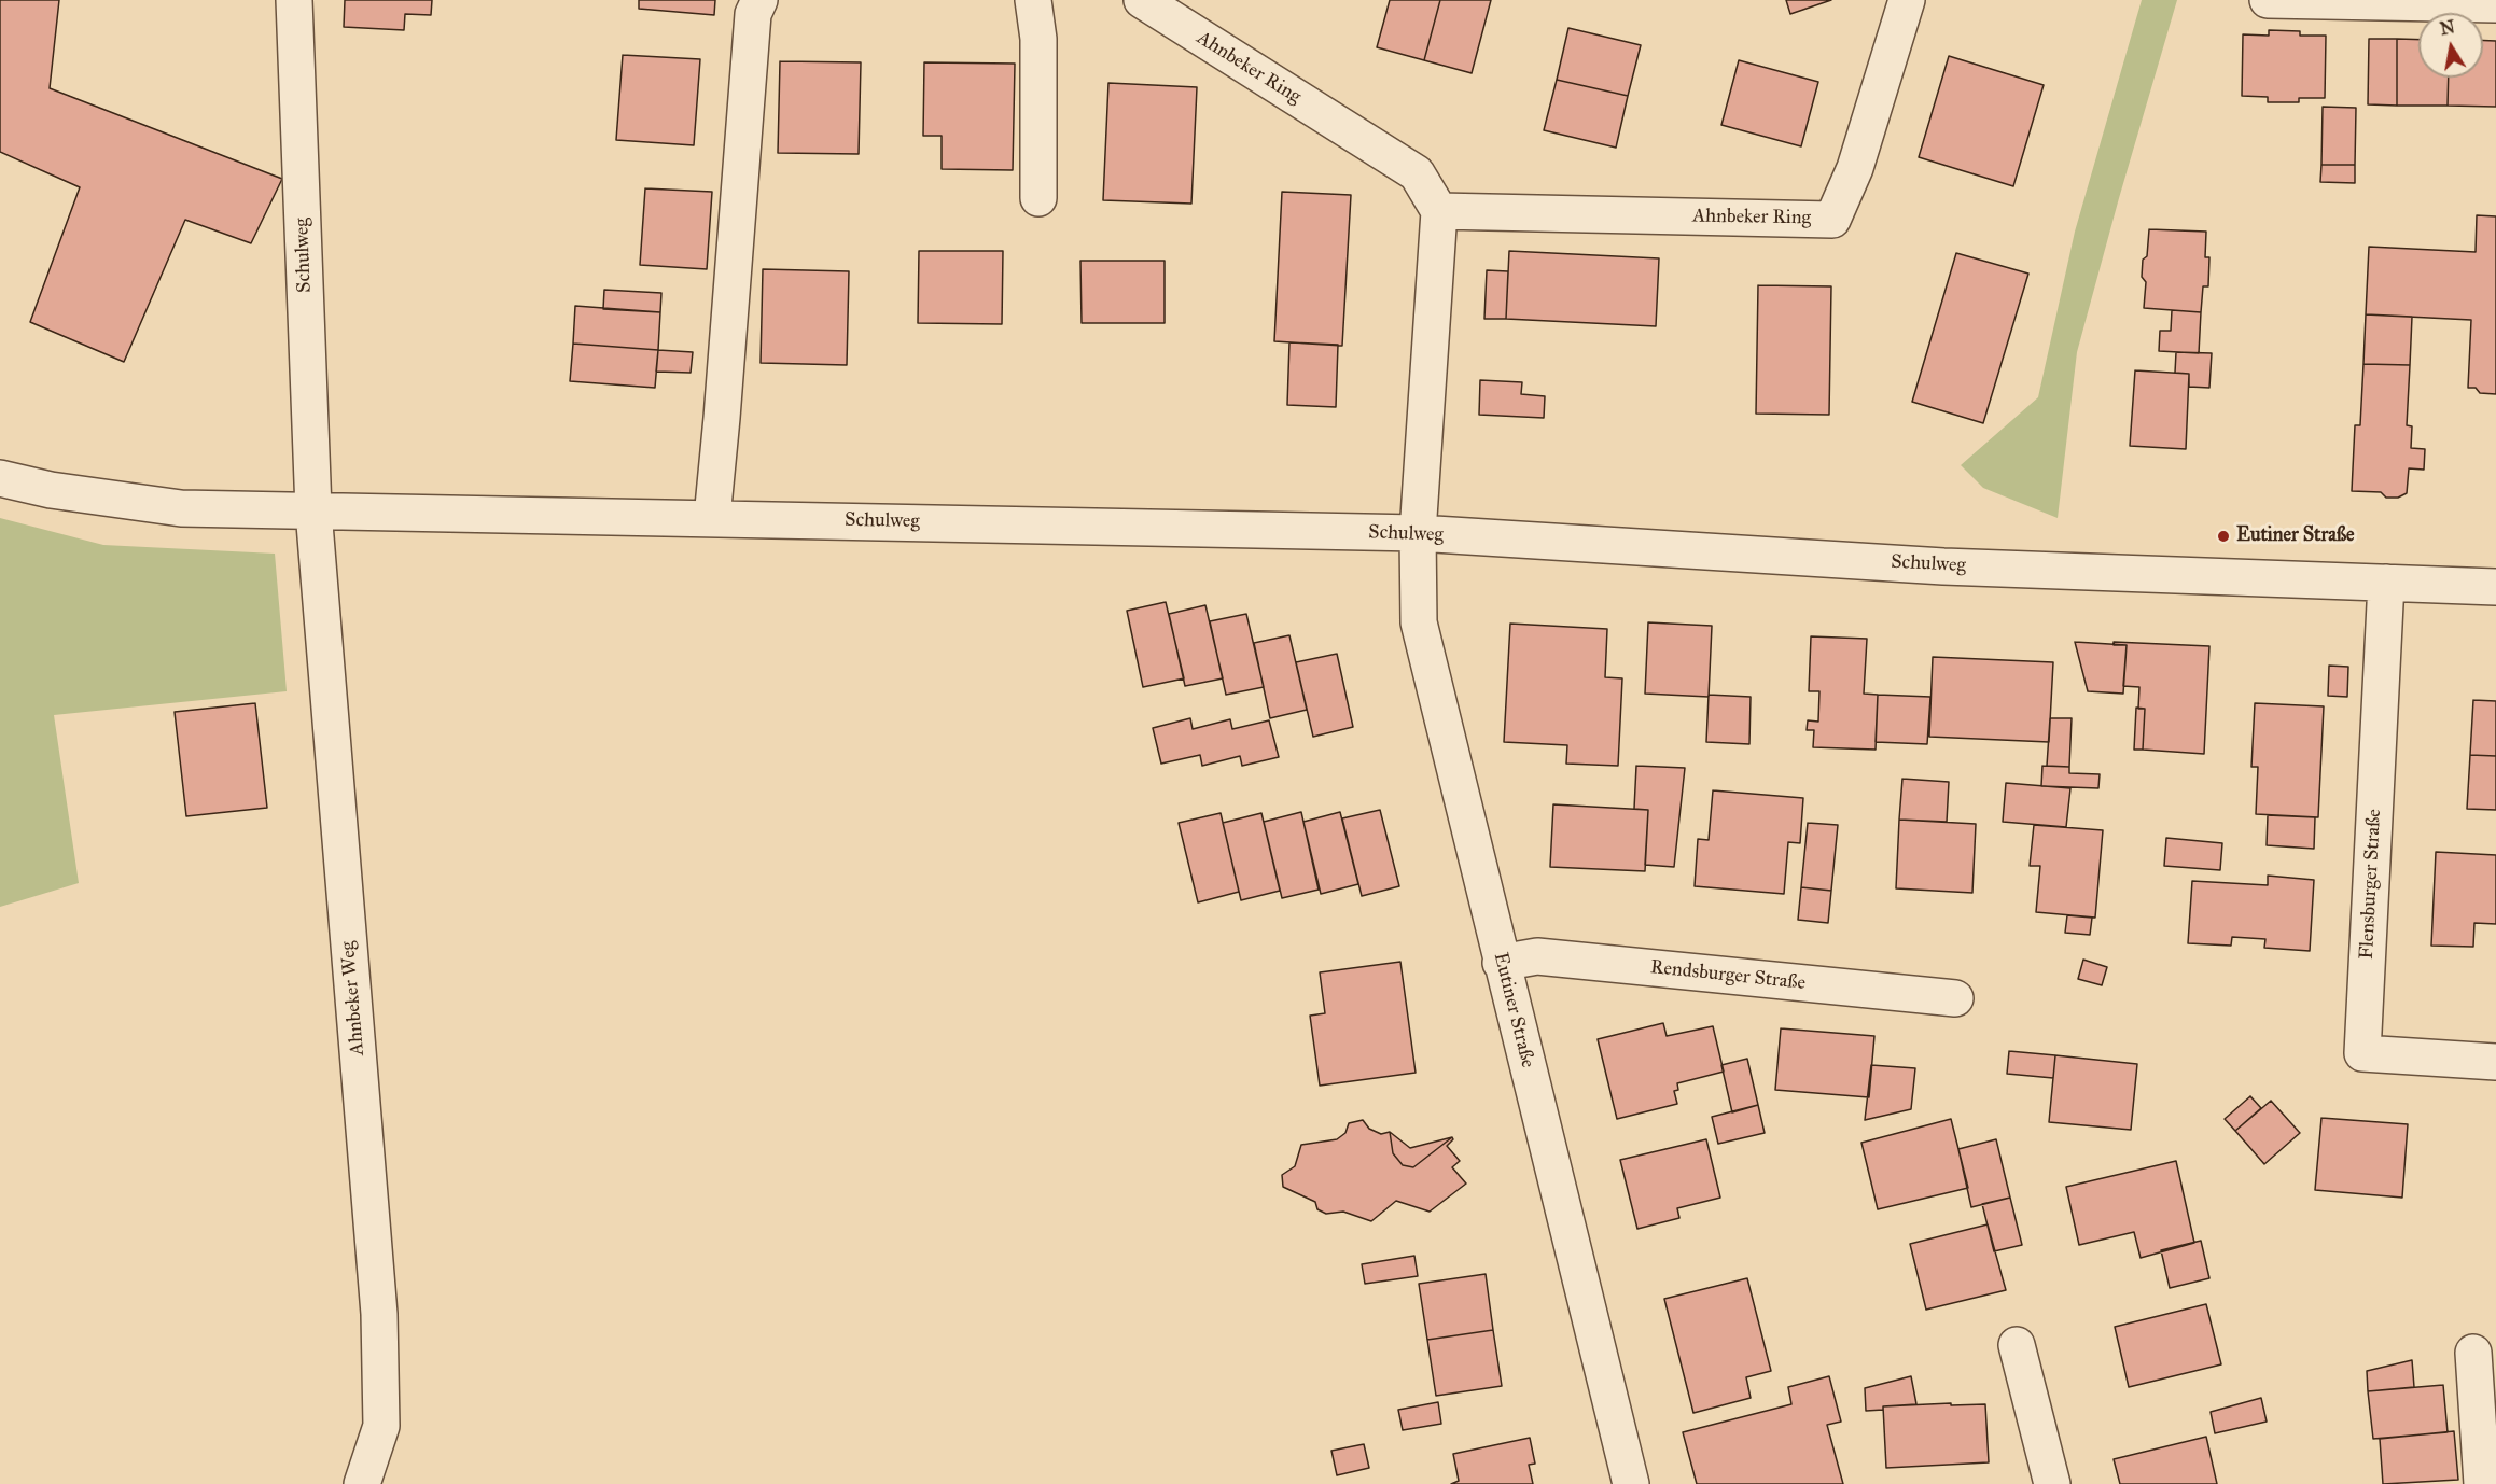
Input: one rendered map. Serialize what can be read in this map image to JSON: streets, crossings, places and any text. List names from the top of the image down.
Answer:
{
  "streets": {
    "street": [
      "Ahnbeker Ring",
      "Schulweg",
      "Flensburger Straße",
      "Rendsburger Straße",
      "Ahnbeker Weg",
      "Eutiner Straße"
    ]
  },
  "crossings": [
    ["Schulweg", "Flensburger Straße"],
    ["Schulweg", "Ahnbeker Weg"],
    ["Schulweg", "Eutiner Straße"],
    ["Rendsburger Straße", "Eutiner Straße"]
  ],
  "places": ["Eutiner Straße"],
  "north": "top"
}
